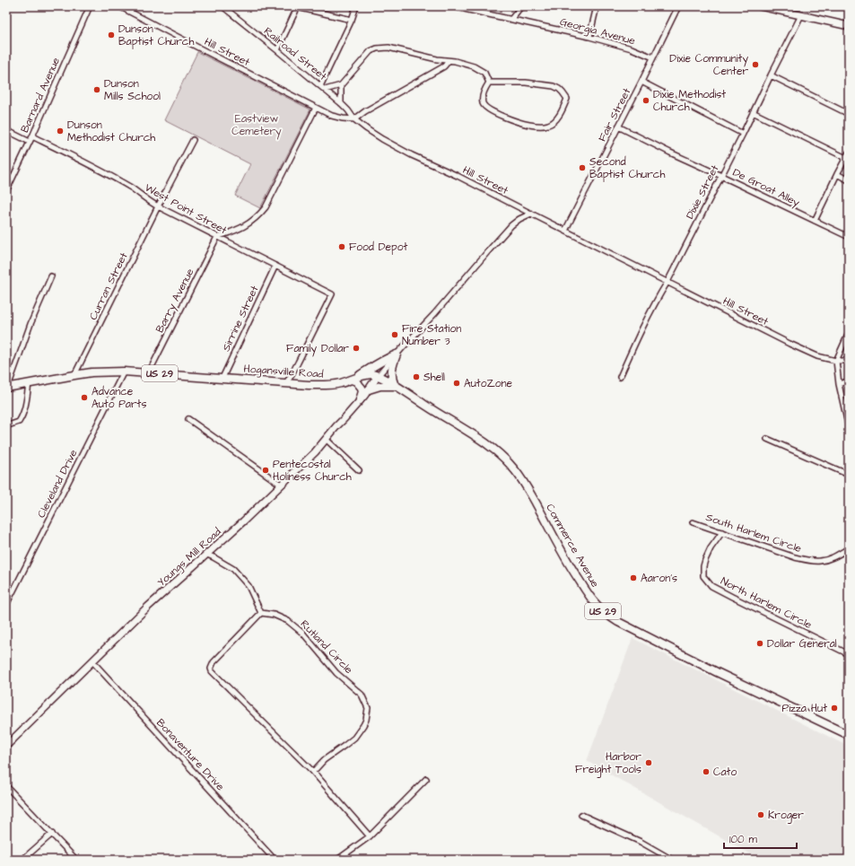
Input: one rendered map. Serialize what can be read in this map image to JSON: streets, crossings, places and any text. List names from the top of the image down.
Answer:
{
  "streets": {
    "main road": ["Hogansville Road", "US 29", "Commerce Avenue"],
    "street": [
      "Georgia Avenue",
      "Hill Street",
      "Railroad Street",
      "Barnard Avenue",
      "Fair Street",
      "De Groat Alley",
      "Dixie Street",
      "West Point Street",
      "Curran Street",
      "Barry Avenue",
      "Sirrine Street",
      "Cleveland Drive",
      "South Harlem Circle",
      "Youngs Mill Road",
      "North Harlem Circle",
      "Rutland Circle",
      "Bonaventure Drive"
    ]
  },
  "crossings": [
    ["Georgia Avenue", "Fair Street"],
    ["Hill Street", "Railroad Street"],
    ["Hill Street", "Fair Street"],
    ["Hill Street", "Dixie Street"],
    ["Barnard Avenue", "West Point Street"],
    ["Fair Street", "De Groat Alley"],
    ["De Groat Alley", "Dixie Street"],
    ["West Point Street", "Curran Street"],
    ["West Point Street", "Barry Avenue"],
    ["West Point Street", "Sirrine Street"],
    ["West Point Street", "Hogansville Road"],
    ["Curran Street", "Hogansville Road"],
    ["Barry Avenue", "Hogansville Road"],
    ["Sirrine Street", "Hogansville Road"],
    ["Hogansville Road", "Cleveland Drive"],
    ["Hogansville Road", "Commerce Avenue"],
    ["Hogansville Road", "Youngs Mill Road"],
    ["South Harlem Circle", "North Harlem Circle"],
    ["Commerce Avenue", "Youngs Mill Road"],
    ["Youngs Mill Road", "Bonaventure Drive"]
  ],
  "parks": ["Eastview Cemetery"],
  "places": [
    "Dunson Baptist Church",
    "Dixie Community Center",
    "Dunson Mills School",
    "Dixie Methodist Church",
    "Dunson Methodist Church",
    "Second Baptist Church",
    "Food Depot",
    "Fire Station Number 3",
    "Family Dollar",
    "Shell",
    "AutoZone",
    "Advance Auto Parts",
    "Pentecostal Holiness Church",
    "Aaron's",
    "Dollar General",
    "Pizza Hut",
    "Harbor Freight Tools",
    "Cato",
    "Kroger"
  ],
  "scale_bar": "100 m"
}
